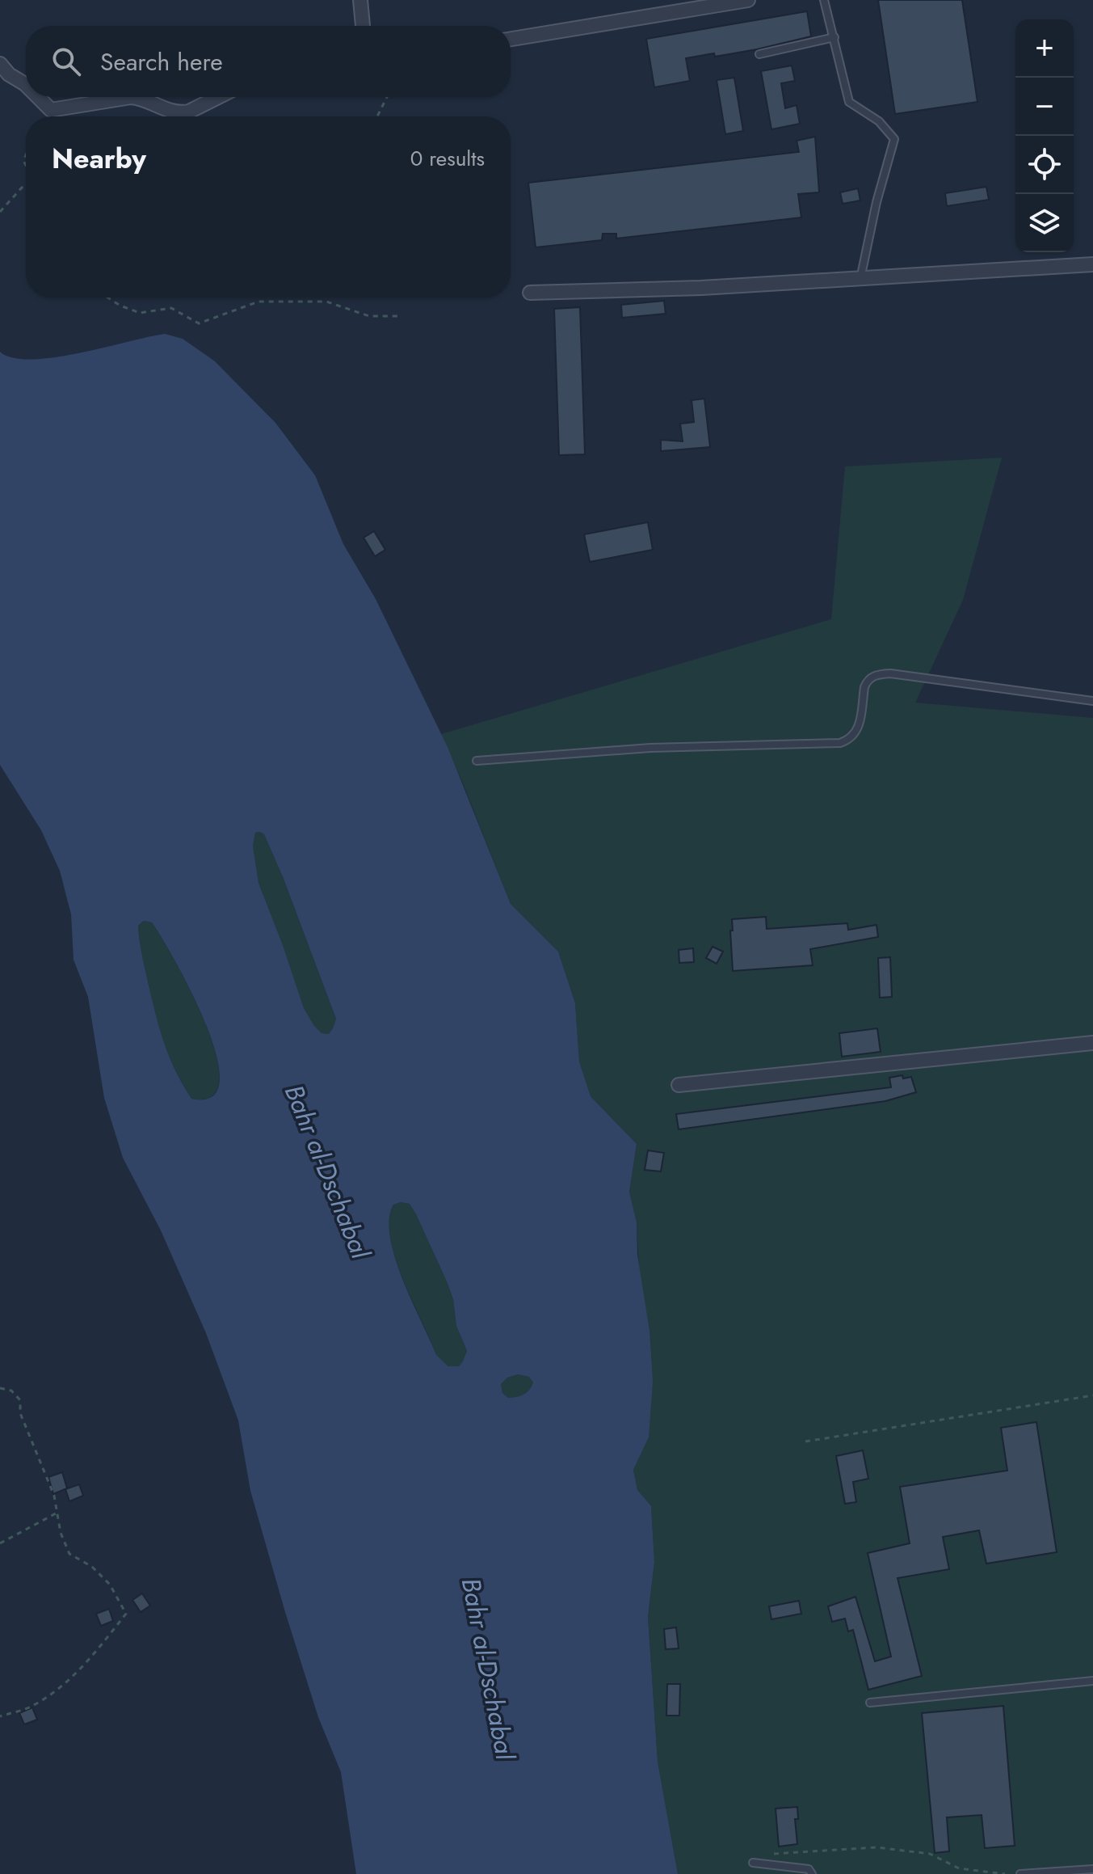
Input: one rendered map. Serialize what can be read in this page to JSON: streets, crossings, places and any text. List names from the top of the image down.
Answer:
{
  "water": ["Bahr al-Dschabal"],
  "page": {
    "map_buttons": ["+", "−"],
    "search": "Search here",
    "heading": ["Nearby", "0 results"]
  }
}
